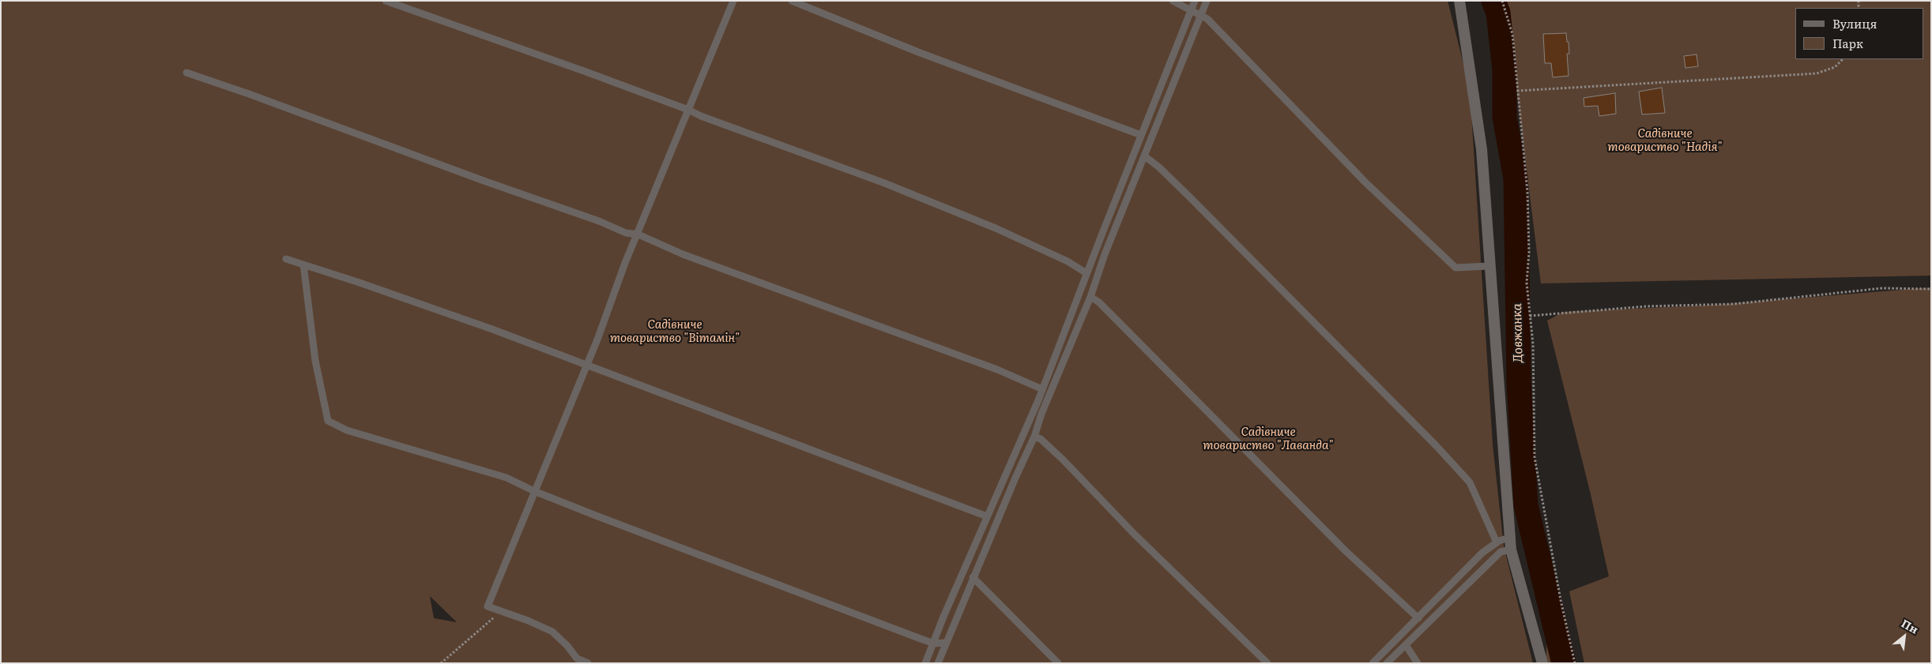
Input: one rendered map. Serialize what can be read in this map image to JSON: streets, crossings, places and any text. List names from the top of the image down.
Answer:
{
  "water": ["Довжанка"],
  "parks": ["Садівниче товариство \"Надія\"", "Садівниче товариство \"Вітамін\"", "Садівниче товариство \"Лаванда\""],
  "legend": ["Вулиця", "Парк"],
  "north": "top right"
}
